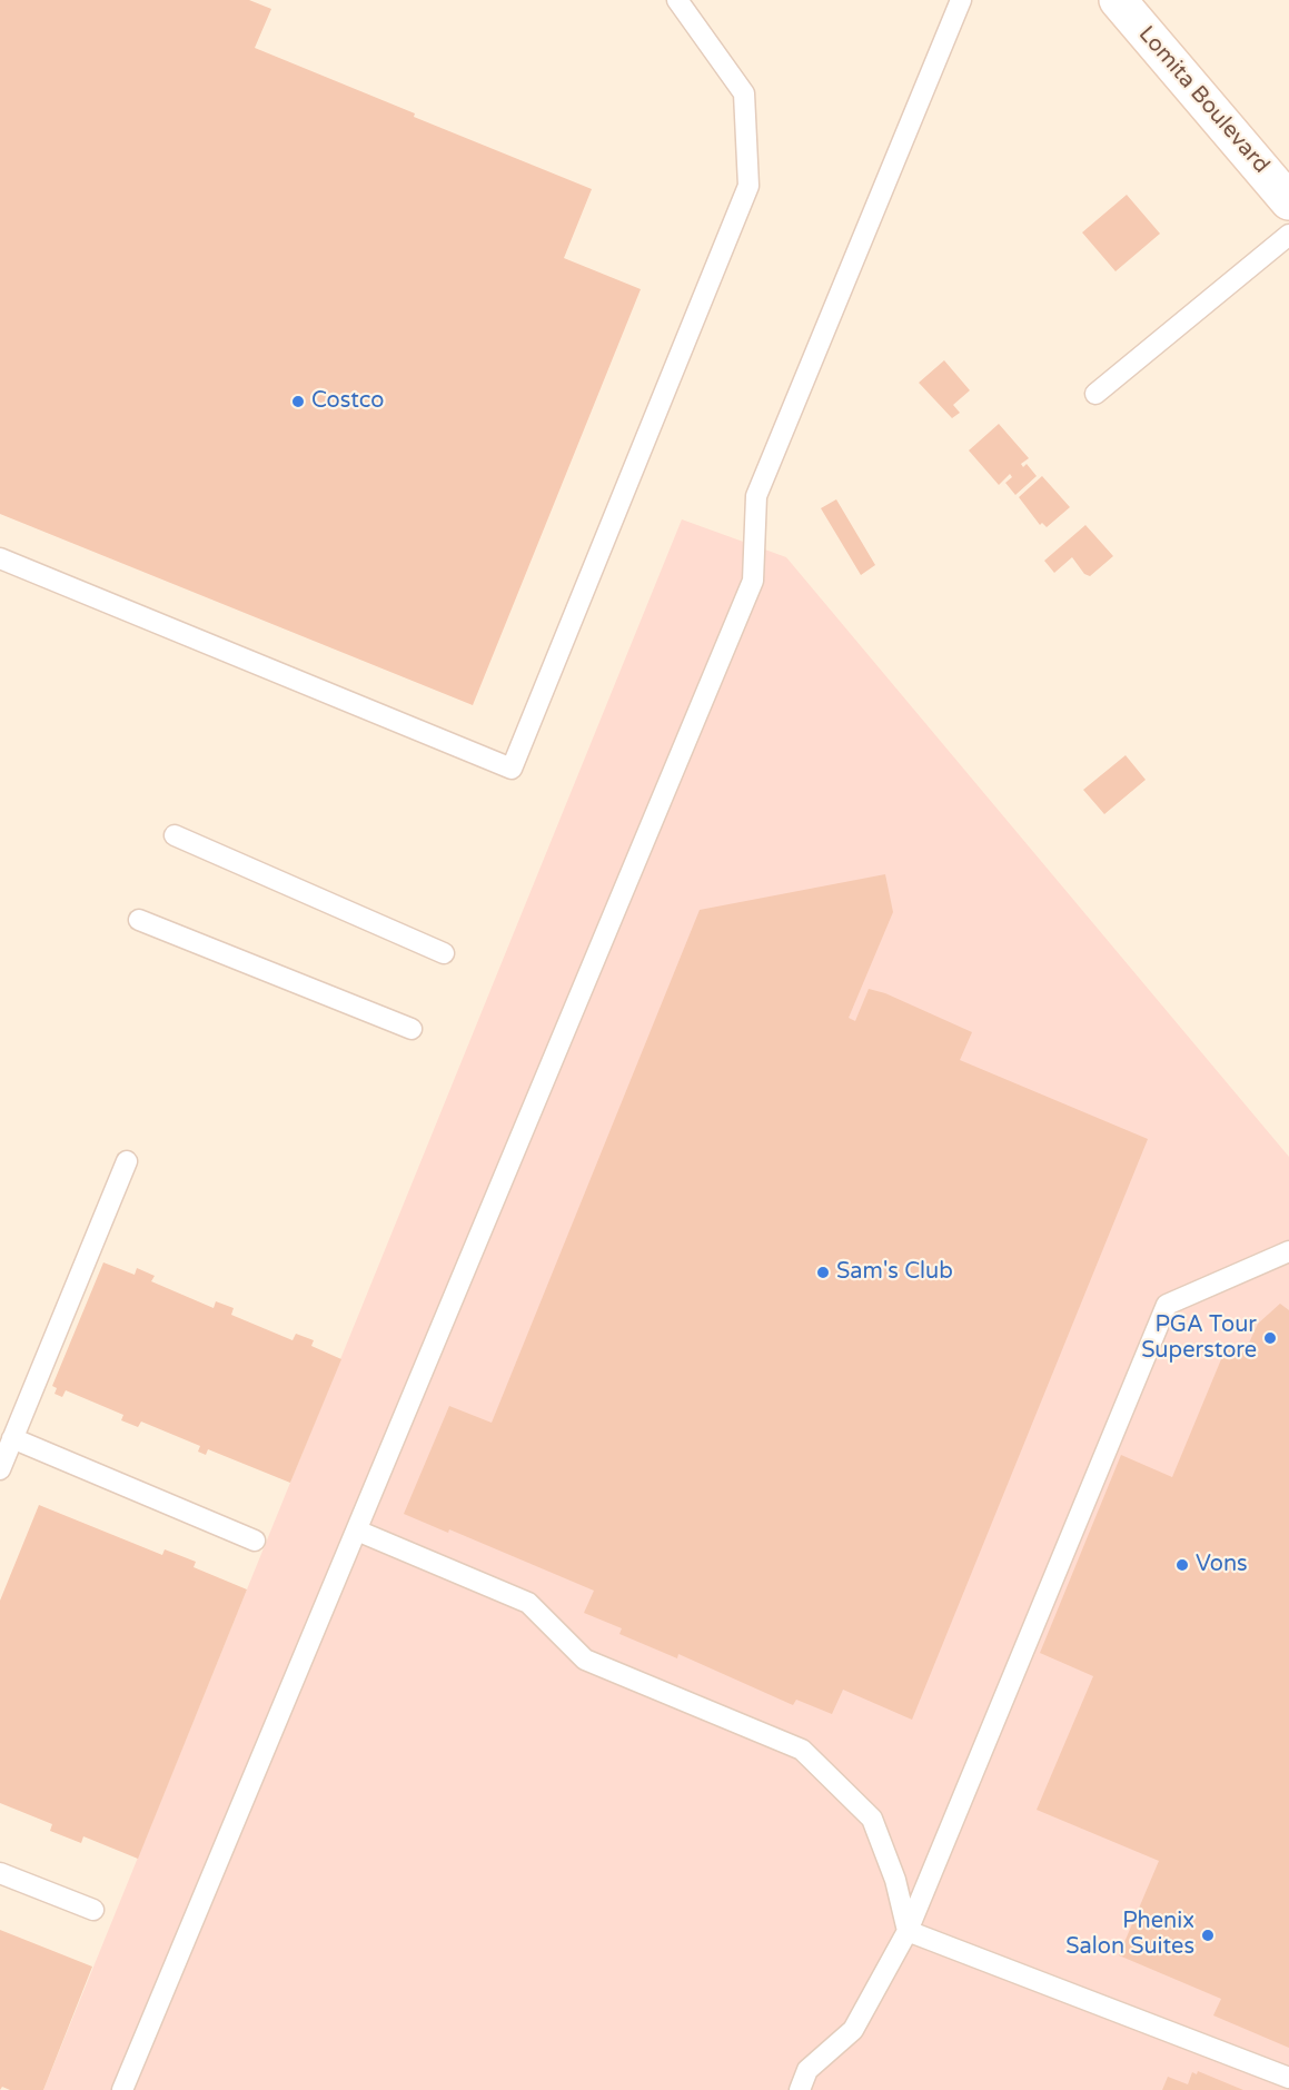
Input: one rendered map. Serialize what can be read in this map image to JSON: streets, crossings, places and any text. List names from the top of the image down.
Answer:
{
  "streets": {
    "main road": ["Lomita Boulevard"]
  },
  "places": [
    "Costco",
    "Sam's Club",
    "PGA Tour Superstore",
    "Vons",
    "Phenix Salon Suites"
  ]
}
